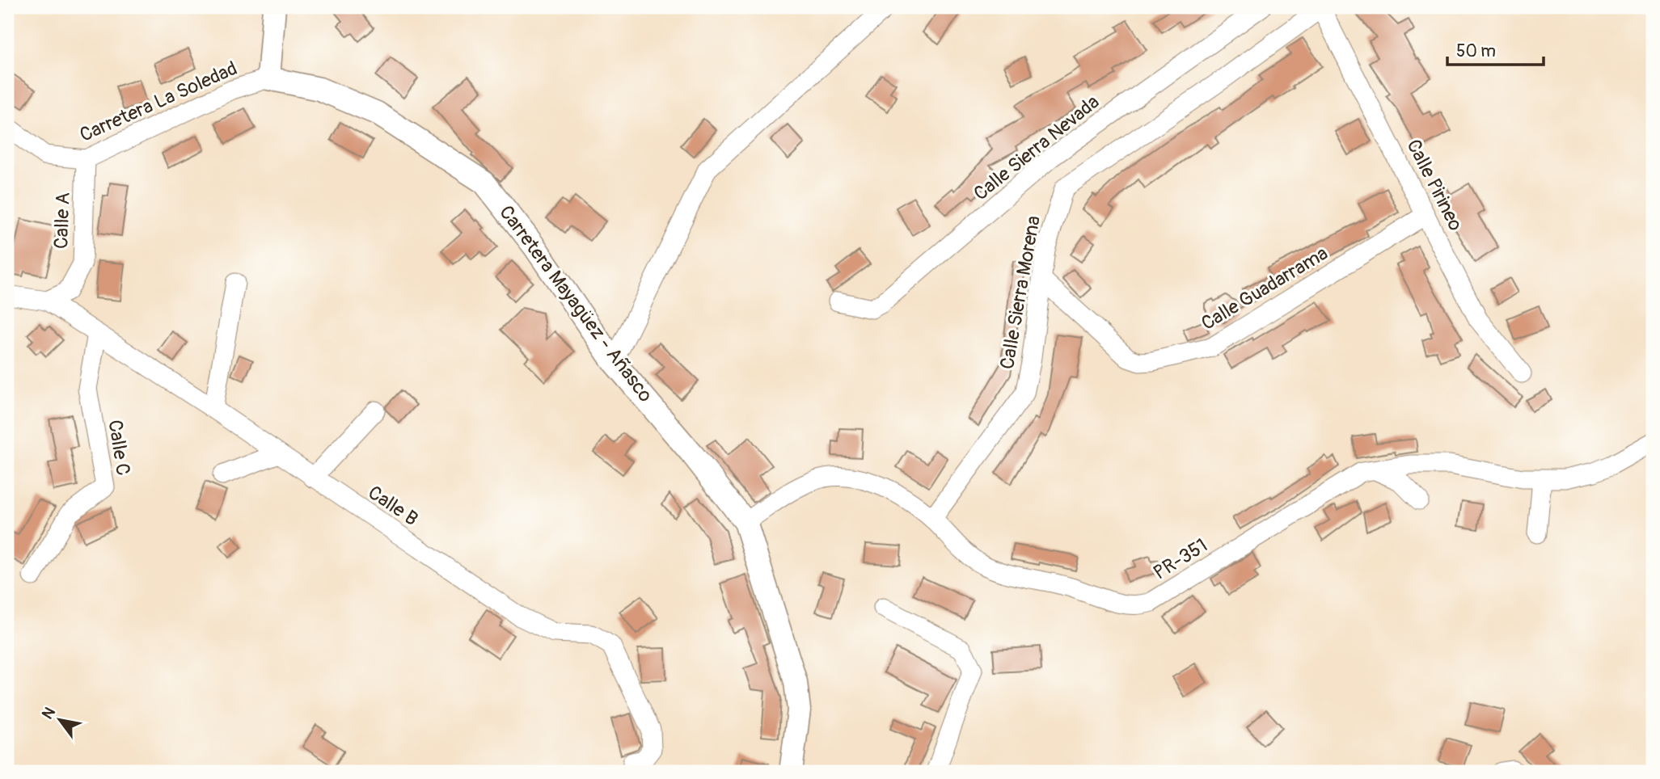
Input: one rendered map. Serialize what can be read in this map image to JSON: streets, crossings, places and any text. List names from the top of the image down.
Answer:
{
  "streets": {
    "main road": ["Carretera Mayagüez - Añasco"],
    "street": [
      "Carretera La Soledad",
      "Calle Sierra Nevada",
      "Calle Pirineo",
      "Calle A",
      "Calle Guadarrama",
      "Calle Sierra Morena",
      "Calle C",
      "Calle B",
      "PR-351"
    ]
  },
  "crossings": [
    ["Carretera La Soledad", "Calle A"],
    ["Carretera La Soledad", "Carretera Mayagüez - Añasco"],
    ["Calle Pirineo", "Calle Guadarrama"],
    ["Calle A", "Calle B"],
    ["Calle Guadarrama", "Calle Sierra Morena"],
    ["Calle Sierra Morena", "PR-351"],
    ["Carretera Mayagüez - Añasco", "PR-351"],
    ["Calle C", "Calle B"]
  ],
  "scale_bar": "50 m",
  "north": "top left"
}
